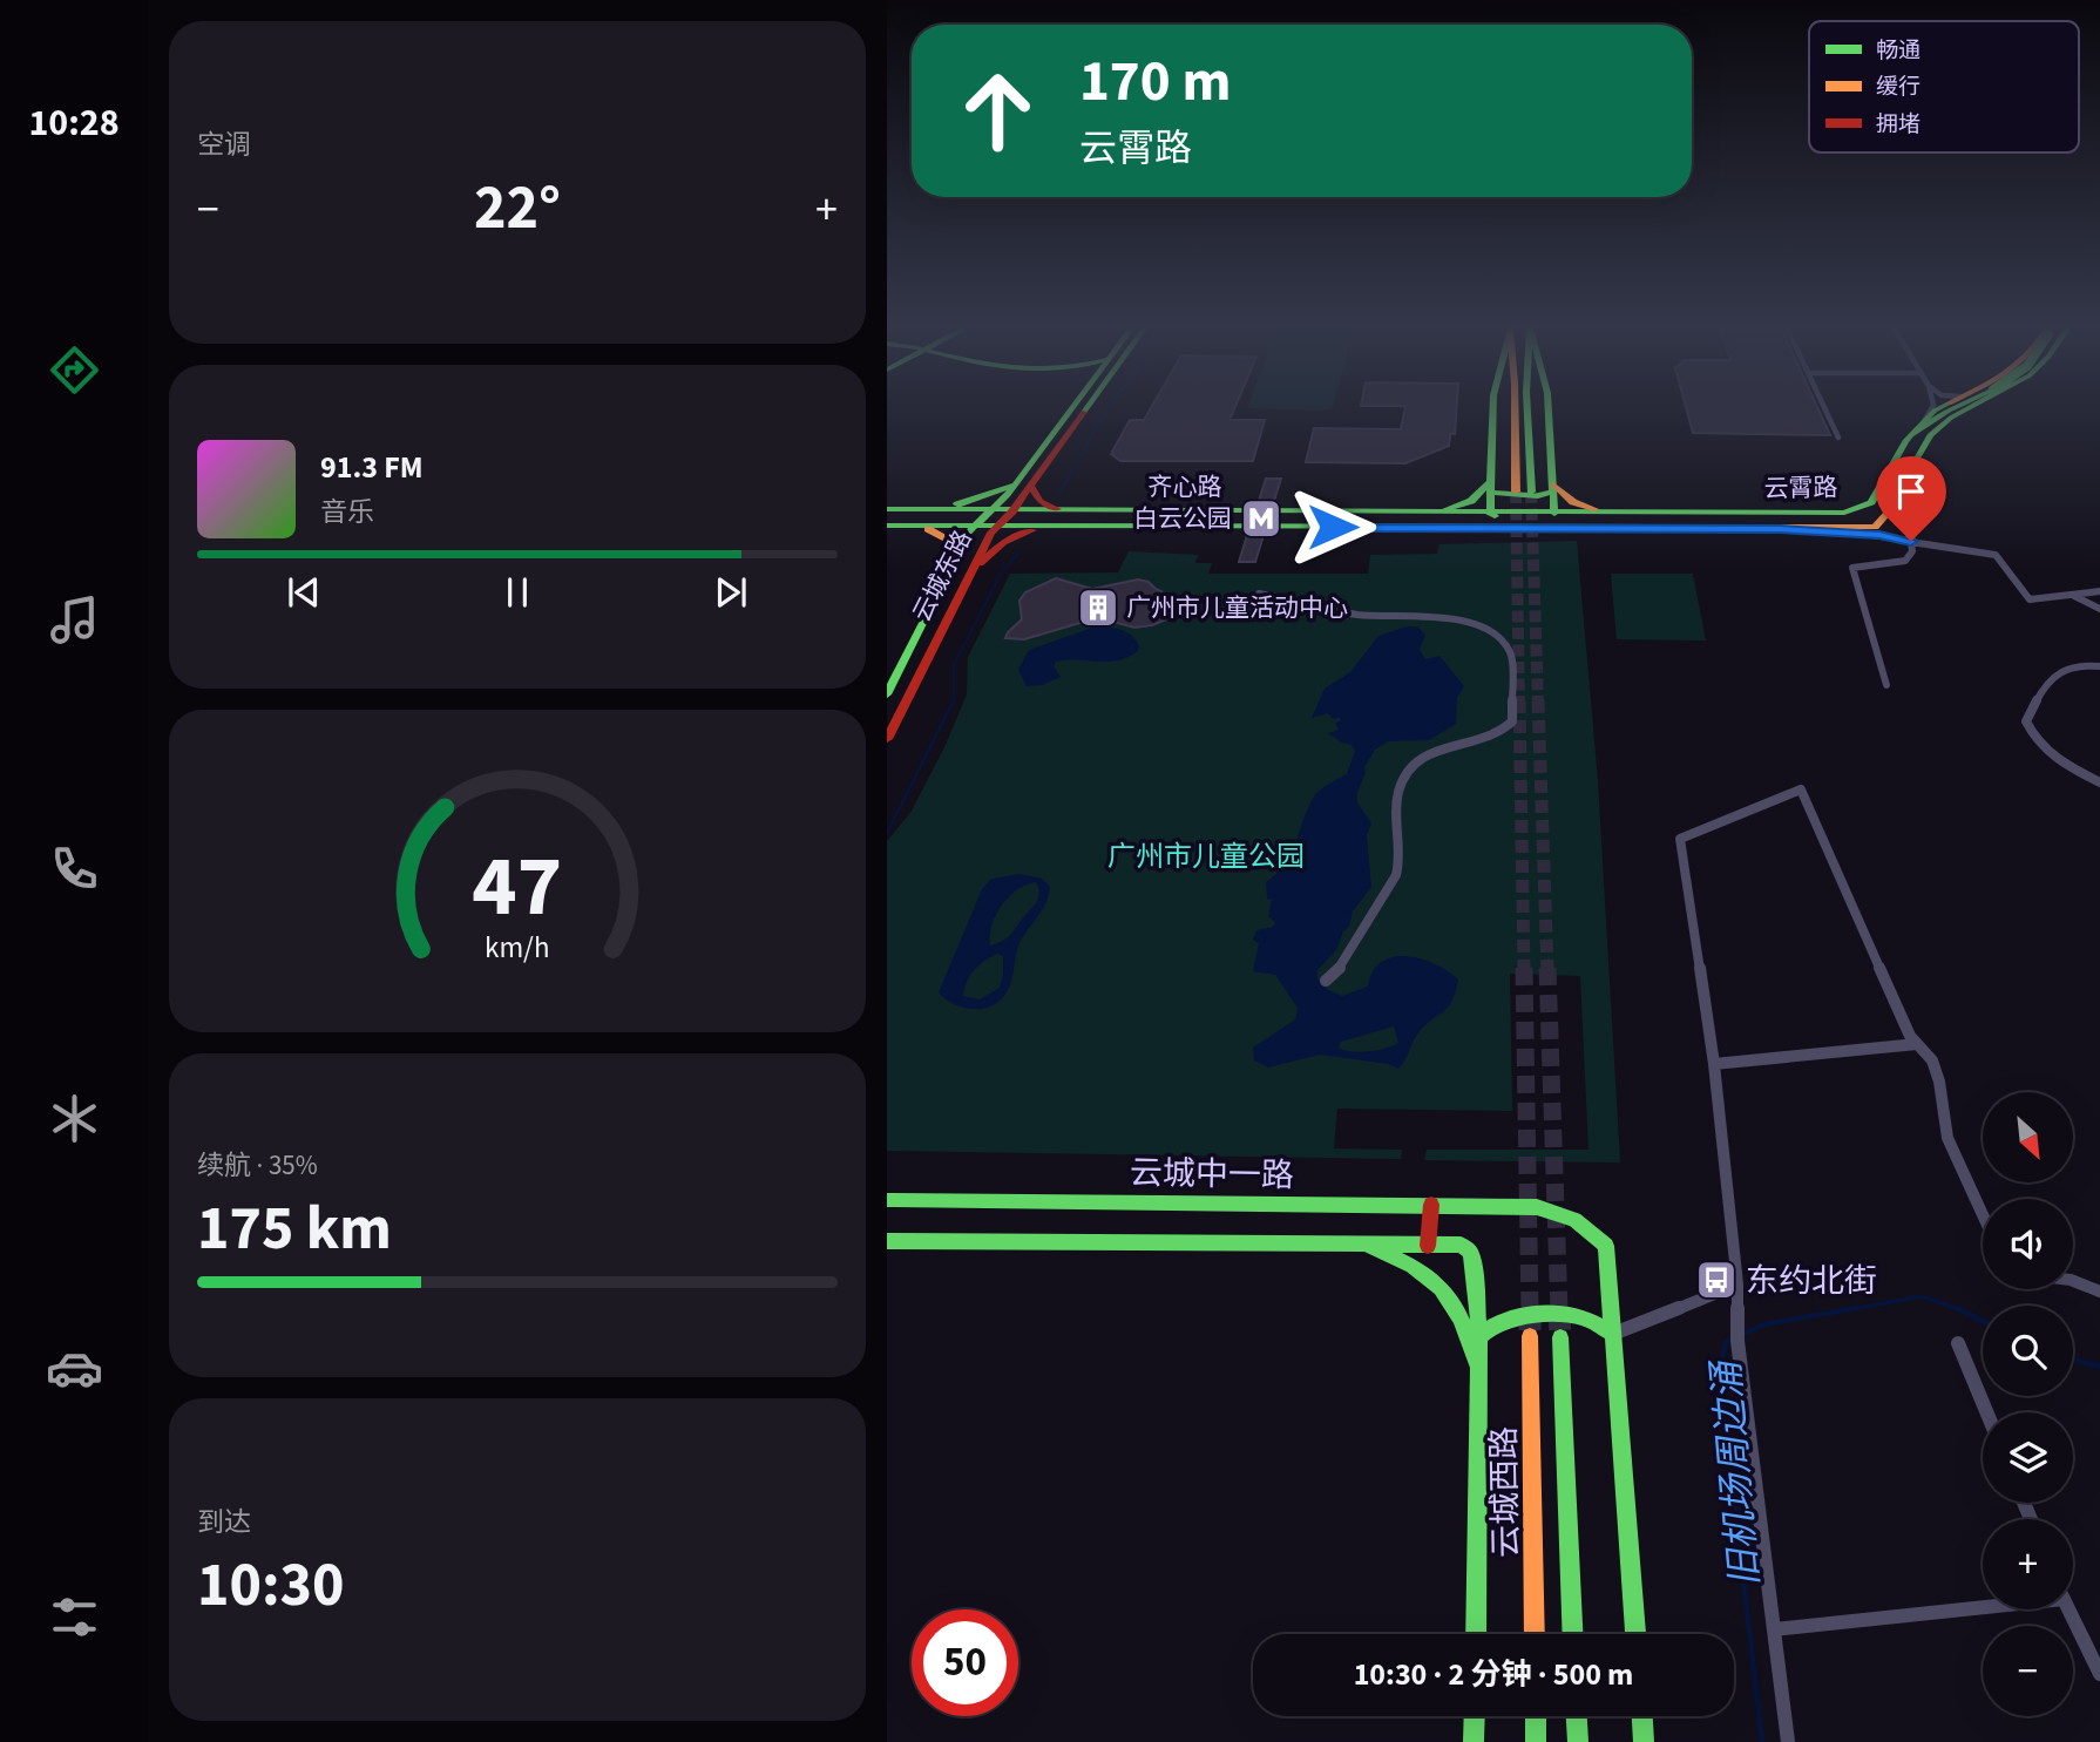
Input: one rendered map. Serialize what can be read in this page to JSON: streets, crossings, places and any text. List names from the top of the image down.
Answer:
{
  "streets": {
    "main road": [
      "齐心路",
      "云霄路",
      "云城东路",
      "云城中一路",
      "云城西路"
    ]
  },
  "crossings": [
    ["齐心路", "云霄路"],
    ["齐心路", "云城东路"]
  ],
  "water": ["旧机场周边涌"],
  "parks": ["广州市儿童公园"],
  "places": {
    "metro station": ["白云公园"],
    "building": ["广州市儿童活动中心"],
    "bus stop": ["东约北街"]
  },
  "legend": ["畅通", "缓行", "拥堵"],
  "north": "bottom right",
  "page": {
    "tabs": "10:28",
    "tile": [
      "空调",
      ["续航 · 35%", "175 km"],
      ["到达", "10:30"]
    ],
    "turn": ["170 m", "云霄路"],
    "heat": ["−", "22°", "+"],
    "song": ["91.3 FM", "音乐"],
    "map_buttons": ["+", "−"],
    "limit": "50",
    "trip": "10:30 · 2 分钟 · 500 m",
    "gauge": ["47", "km/h"]
  }
}
